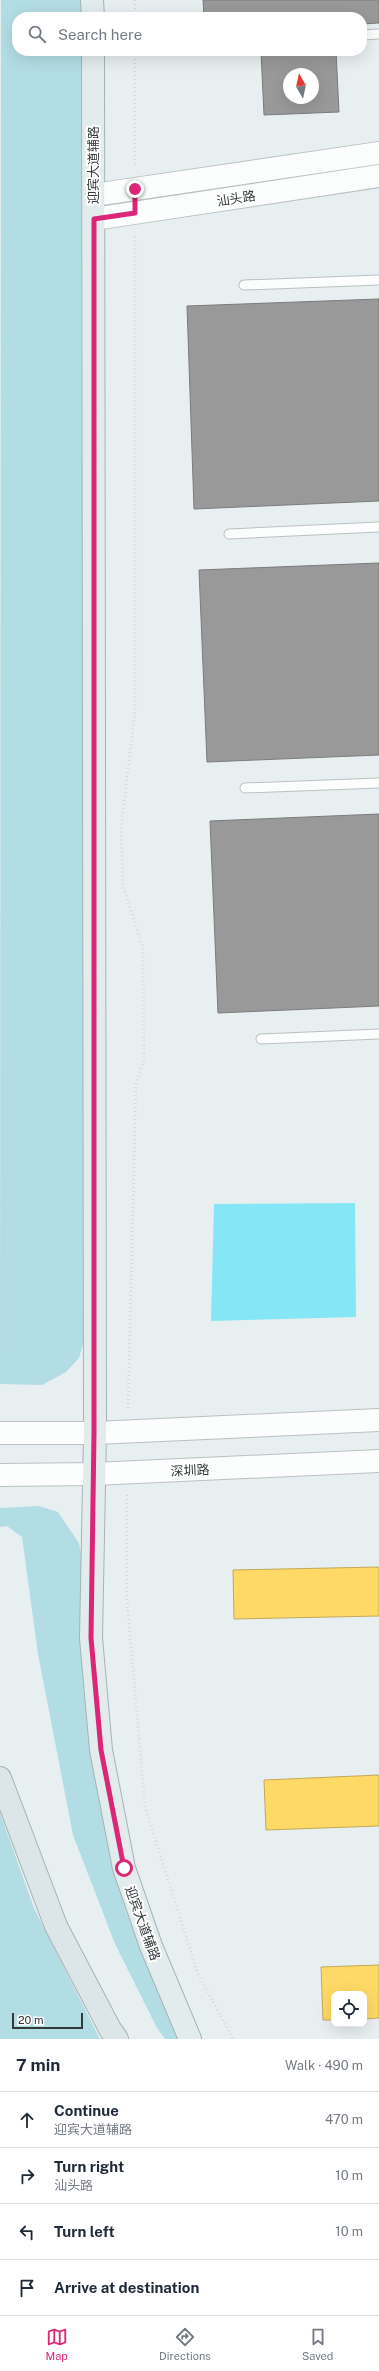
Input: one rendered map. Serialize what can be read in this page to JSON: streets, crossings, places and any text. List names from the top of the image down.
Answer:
{
  "streets": {
    "main road": ["迎宾大道辅路"],
    "street": ["汕头路", "深圳路"]
  },
  "crossings": [
    ["迎宾大道辅路", "汕头路"],
    ["迎宾大道辅路", "深圳路"]
  ],
  "scale_bar": "20 m",
  "north": "top",
  "page": {
    "search": "Search here",
    "scale": "20 m",
    "heading": ["7 min", "Walk · 490 m"],
    "list": [
      ["Continue", "迎宾大道辅路", "470 m"],
      ["Turn right", "汕头路", "10 m"],
      ["Turn left", "10 m"],
      "Arrive at destination"
    ],
    "nav": ["Map", "Directions", "Saved"]
  }
}
